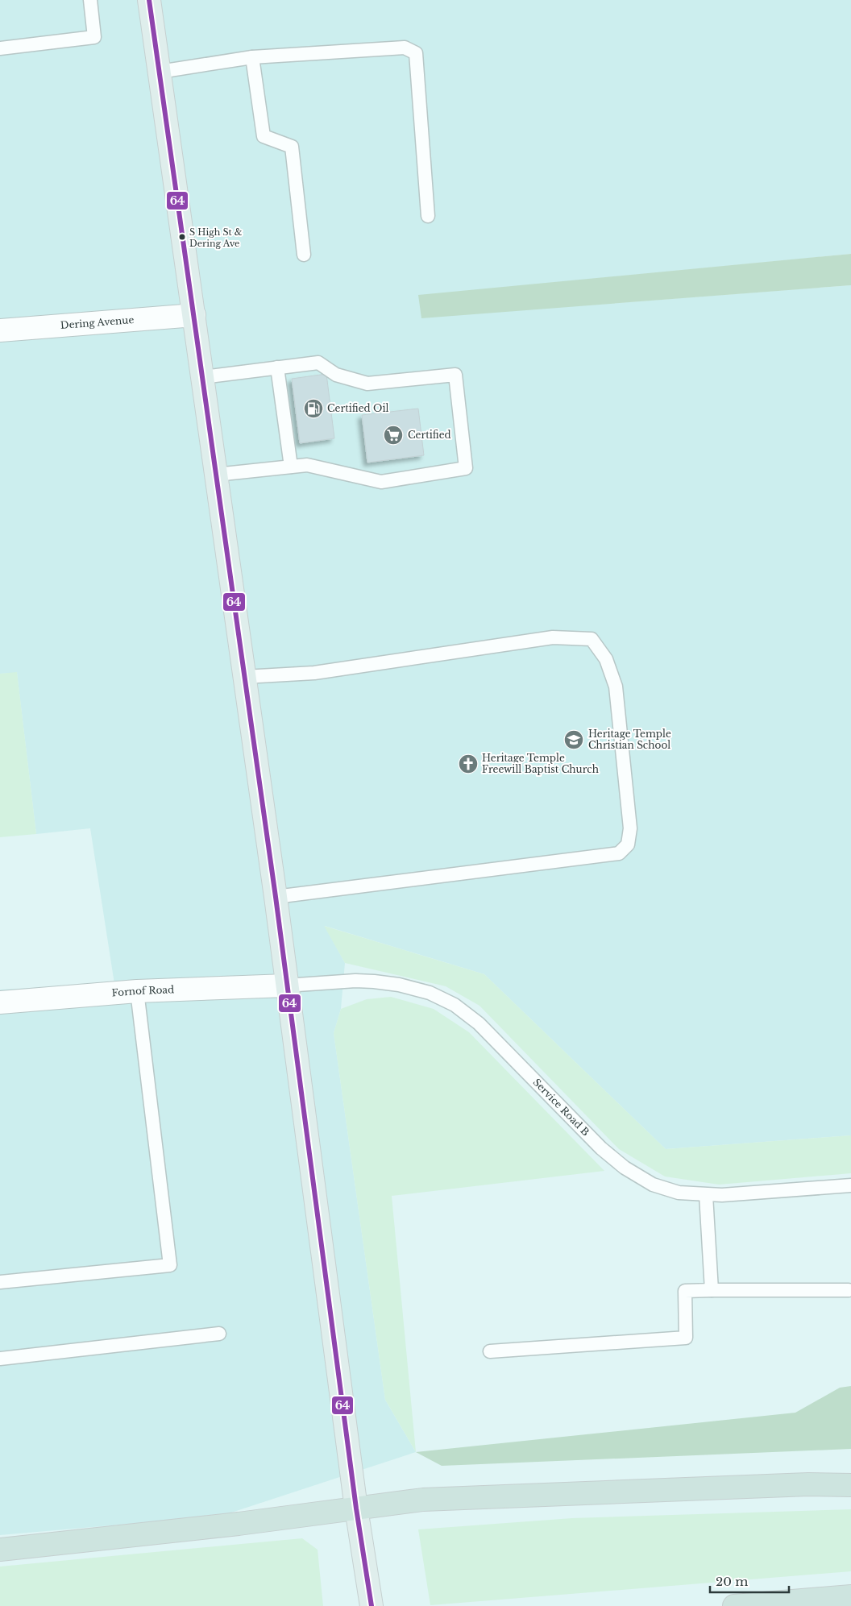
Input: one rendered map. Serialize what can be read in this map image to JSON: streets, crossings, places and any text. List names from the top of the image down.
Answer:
{
  "streets": {
    "street": ["Dering Avenue", "Fornof Road"],
    "lane": ["Service Road B"]
  },
  "crossings": [
    ["Fornof Road", "Service Road B"]
  ],
  "places": {
    "other": ["S High St & Dering Ave"],
    "fuel station": ["Certified Oil"],
    "supermarket": ["Certified"],
    "school or university": ["Heritage Temple Christian School"],
    "church": ["Heritage Temple Freewill Baptist Church"]
  },
  "lines": ["transit line 64"],
  "scale_bar": "20 m"
}
